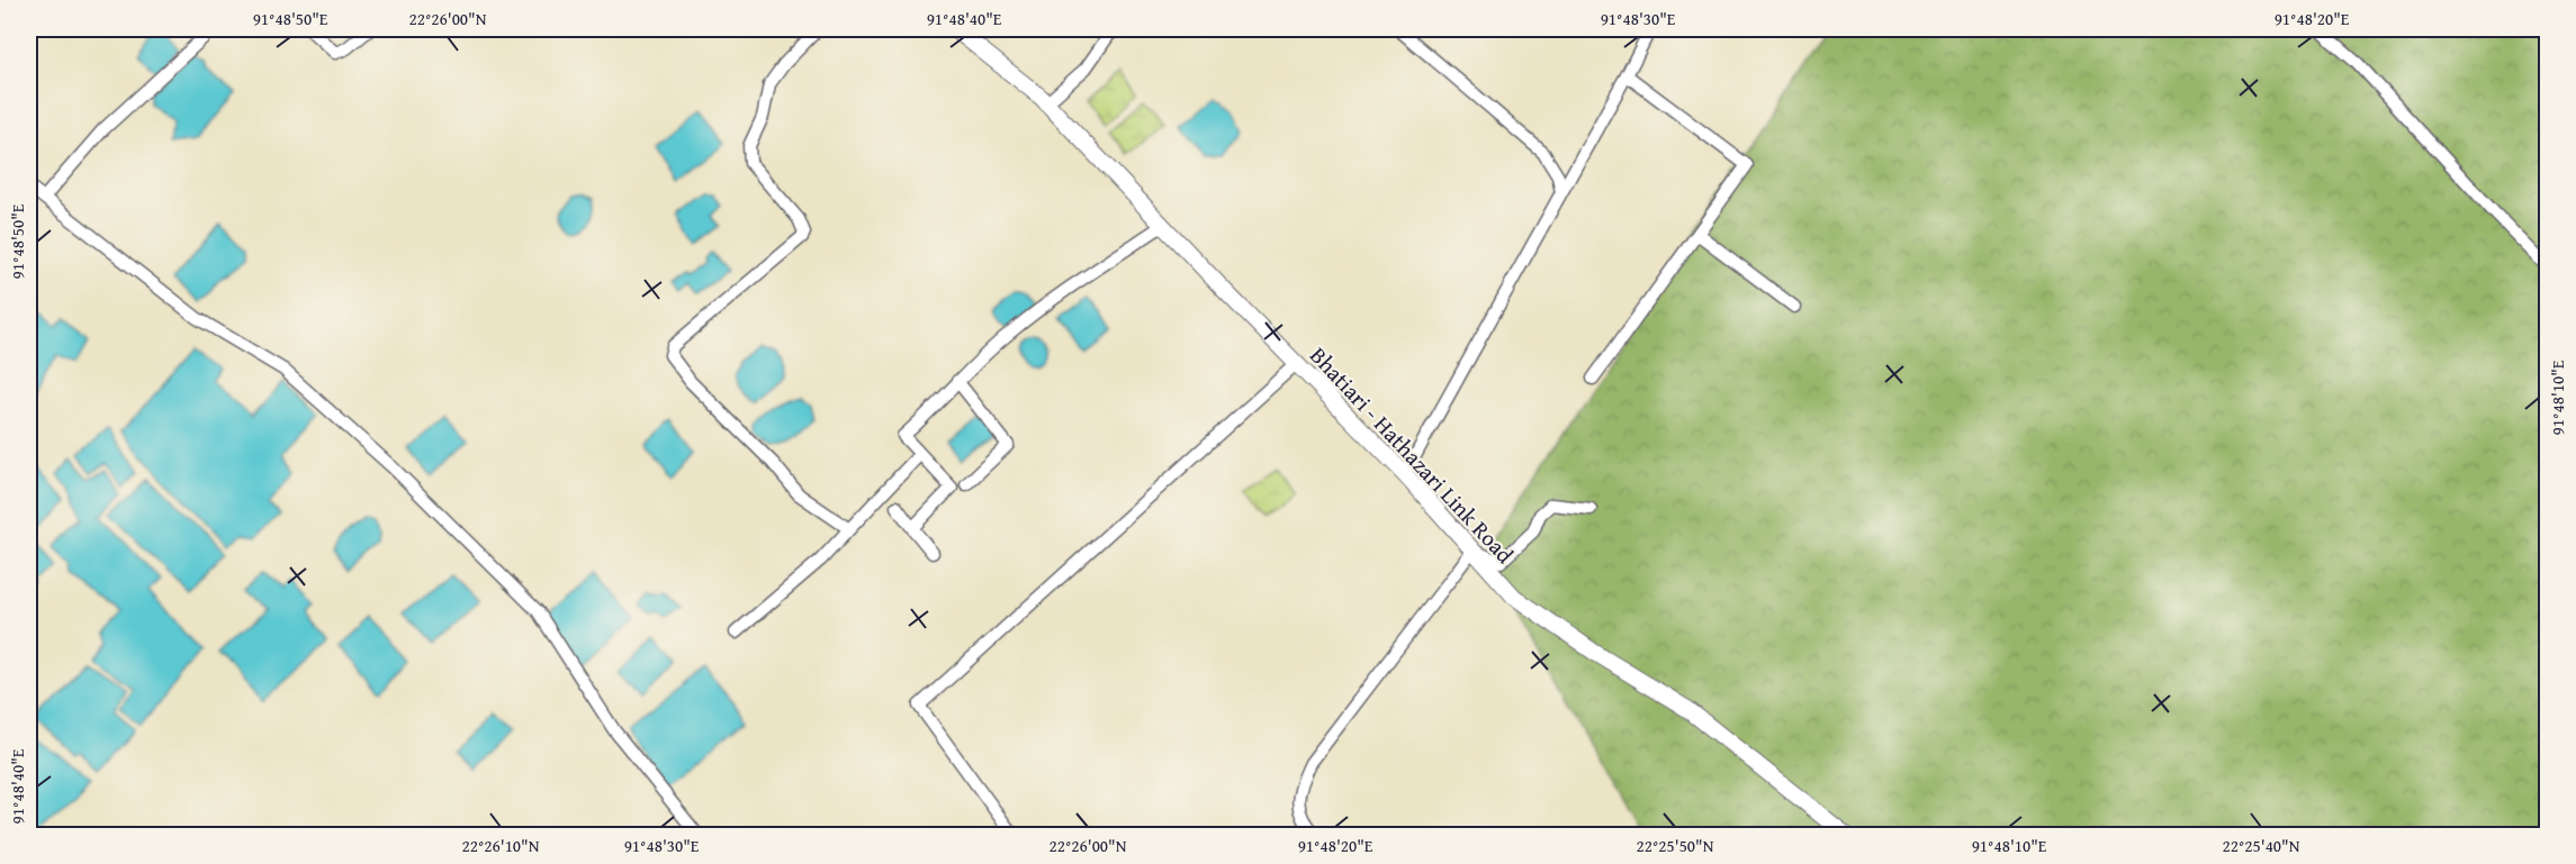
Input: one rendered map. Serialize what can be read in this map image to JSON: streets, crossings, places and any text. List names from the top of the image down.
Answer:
{
  "streets": {
    "main road": ["Bhatiari - Hathazari Link Road"]
  },
  "coordinates": [
    "91°48'50\"E",
    "22°26'00\"N",
    "91°48'40\"E",
    "91°48'30\"E",
    "91°48'20\"E",
    "91°48'10\"E",
    "22°26'10\"N",
    "22°25'50\"N",
    "22°25'40\"N"
  ]
}
